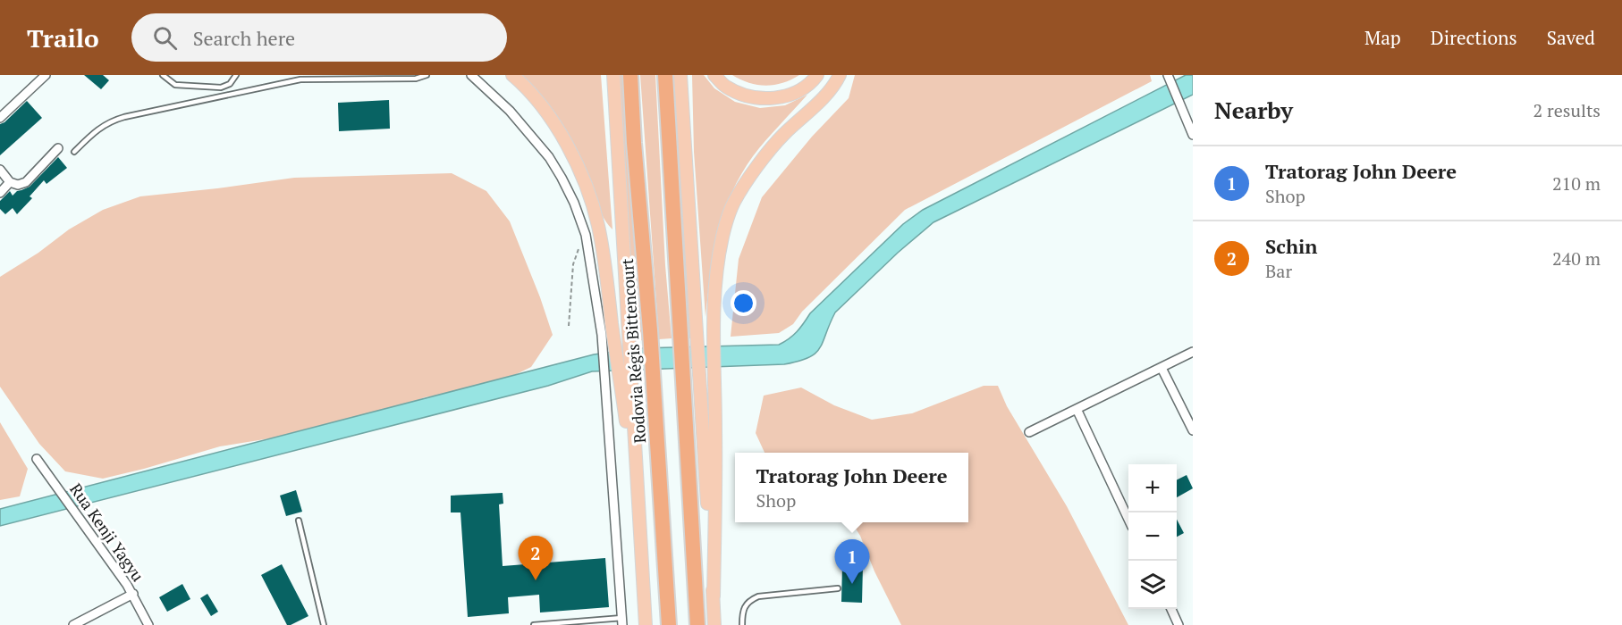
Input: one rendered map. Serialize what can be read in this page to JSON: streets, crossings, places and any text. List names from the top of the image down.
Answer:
{
  "streets": {
    "highway": ["Rodovia Régis Bittencourt"],
    "street": ["Rua Kenji Yagyu"]
  },
  "page": {
    "header": "Trailo",
    "search": "Search here",
    "nav": ["Map", "Directions", "Saved"],
    "heading": ["Nearby", "2 results"],
    "list": [
      {
        "mark": "1",
        "name": "Tratorag John Deere",
        "note": "Shop",
        "value": "210 m"
      },
      {
        "mark": "2",
        "name": "Schin",
        "note": "Bar",
        "value": "240 m"
      }
    ],
    "popup": ["Tratorag John Deere", "Shop"],
    "map_buttons": ["+", "−"],
    "pins": ["2", "1"]
  }
}
